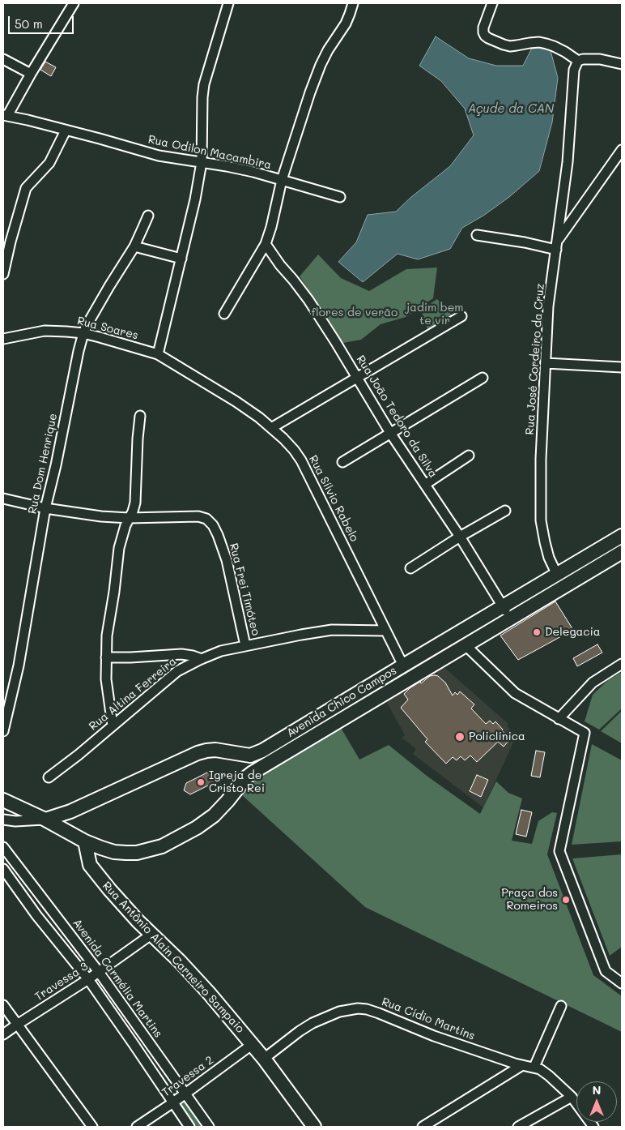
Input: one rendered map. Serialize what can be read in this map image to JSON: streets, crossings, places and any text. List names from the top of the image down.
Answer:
{
  "streets": {
    "street": [
      "Rua Odilon Macambira",
      "Rua Soares",
      "Rua José Cordeiro da Cruz",
      "Rua João Tedoro da Silva",
      "Rua Dom Henrique",
      "Rua Sílvio Rabelo",
      "Rua Frei Timóteo",
      "Rua Altina Ferreira",
      "Avenida Chico Campos",
      "Rua Antônio Alain Carneiro Sampaio",
      "Avenida Carmélia Martins",
      "Travessa 3",
      "Rua Cídio Martins",
      "Travessa 2"
    ]
  },
  "crossings": [
    ["Rua Soares", "Rua Dom Henrique"],
    ["Rua Soares", "Rua Sílvio Rabelo"],
    ["Rua José Cordeiro da Cruz", "Avenida Chico Campos"],
    ["Rua João Tedoro da Silva", "Avenida Chico Campos"],
    ["Rua Dom Henrique", "Rua Frei Timóteo"],
    ["Rua Sílvio Rabelo", "Rua Altina Ferreira"],
    ["Rua Sílvio Rabelo", "Avenida Chico Campos"],
    ["Rua Frei Timóteo", "Rua Altina Ferreira"],
    ["Avenida Chico Campos", "Rua Antônio Alain Carneiro Sampaio"],
    ["Rua Antônio Alain Carneiro Sampaio", "Travessa 3"],
    ["Rua Antônio Alain Carneiro Sampaio", "Rua Cídio Martins"],
    ["Rua Antônio Alain Carneiro Sampaio", "Travessa 2"],
    ["Avenida Carmélia Martins", "Travessa 3"],
    ["Avenida Carmélia Martins", "Travessa 2"]
  ],
  "water": ["Açude da CAN"],
  "parks": ["jadim bem te vir", "flores de verão"],
  "places": [
    "Delegacia",
    "Policlínica",
    "Igreja de Cristo Rei",
    "Praça dos Romeiros"
  ],
  "scale_bar": "50 m",
  "north": "top"
}
